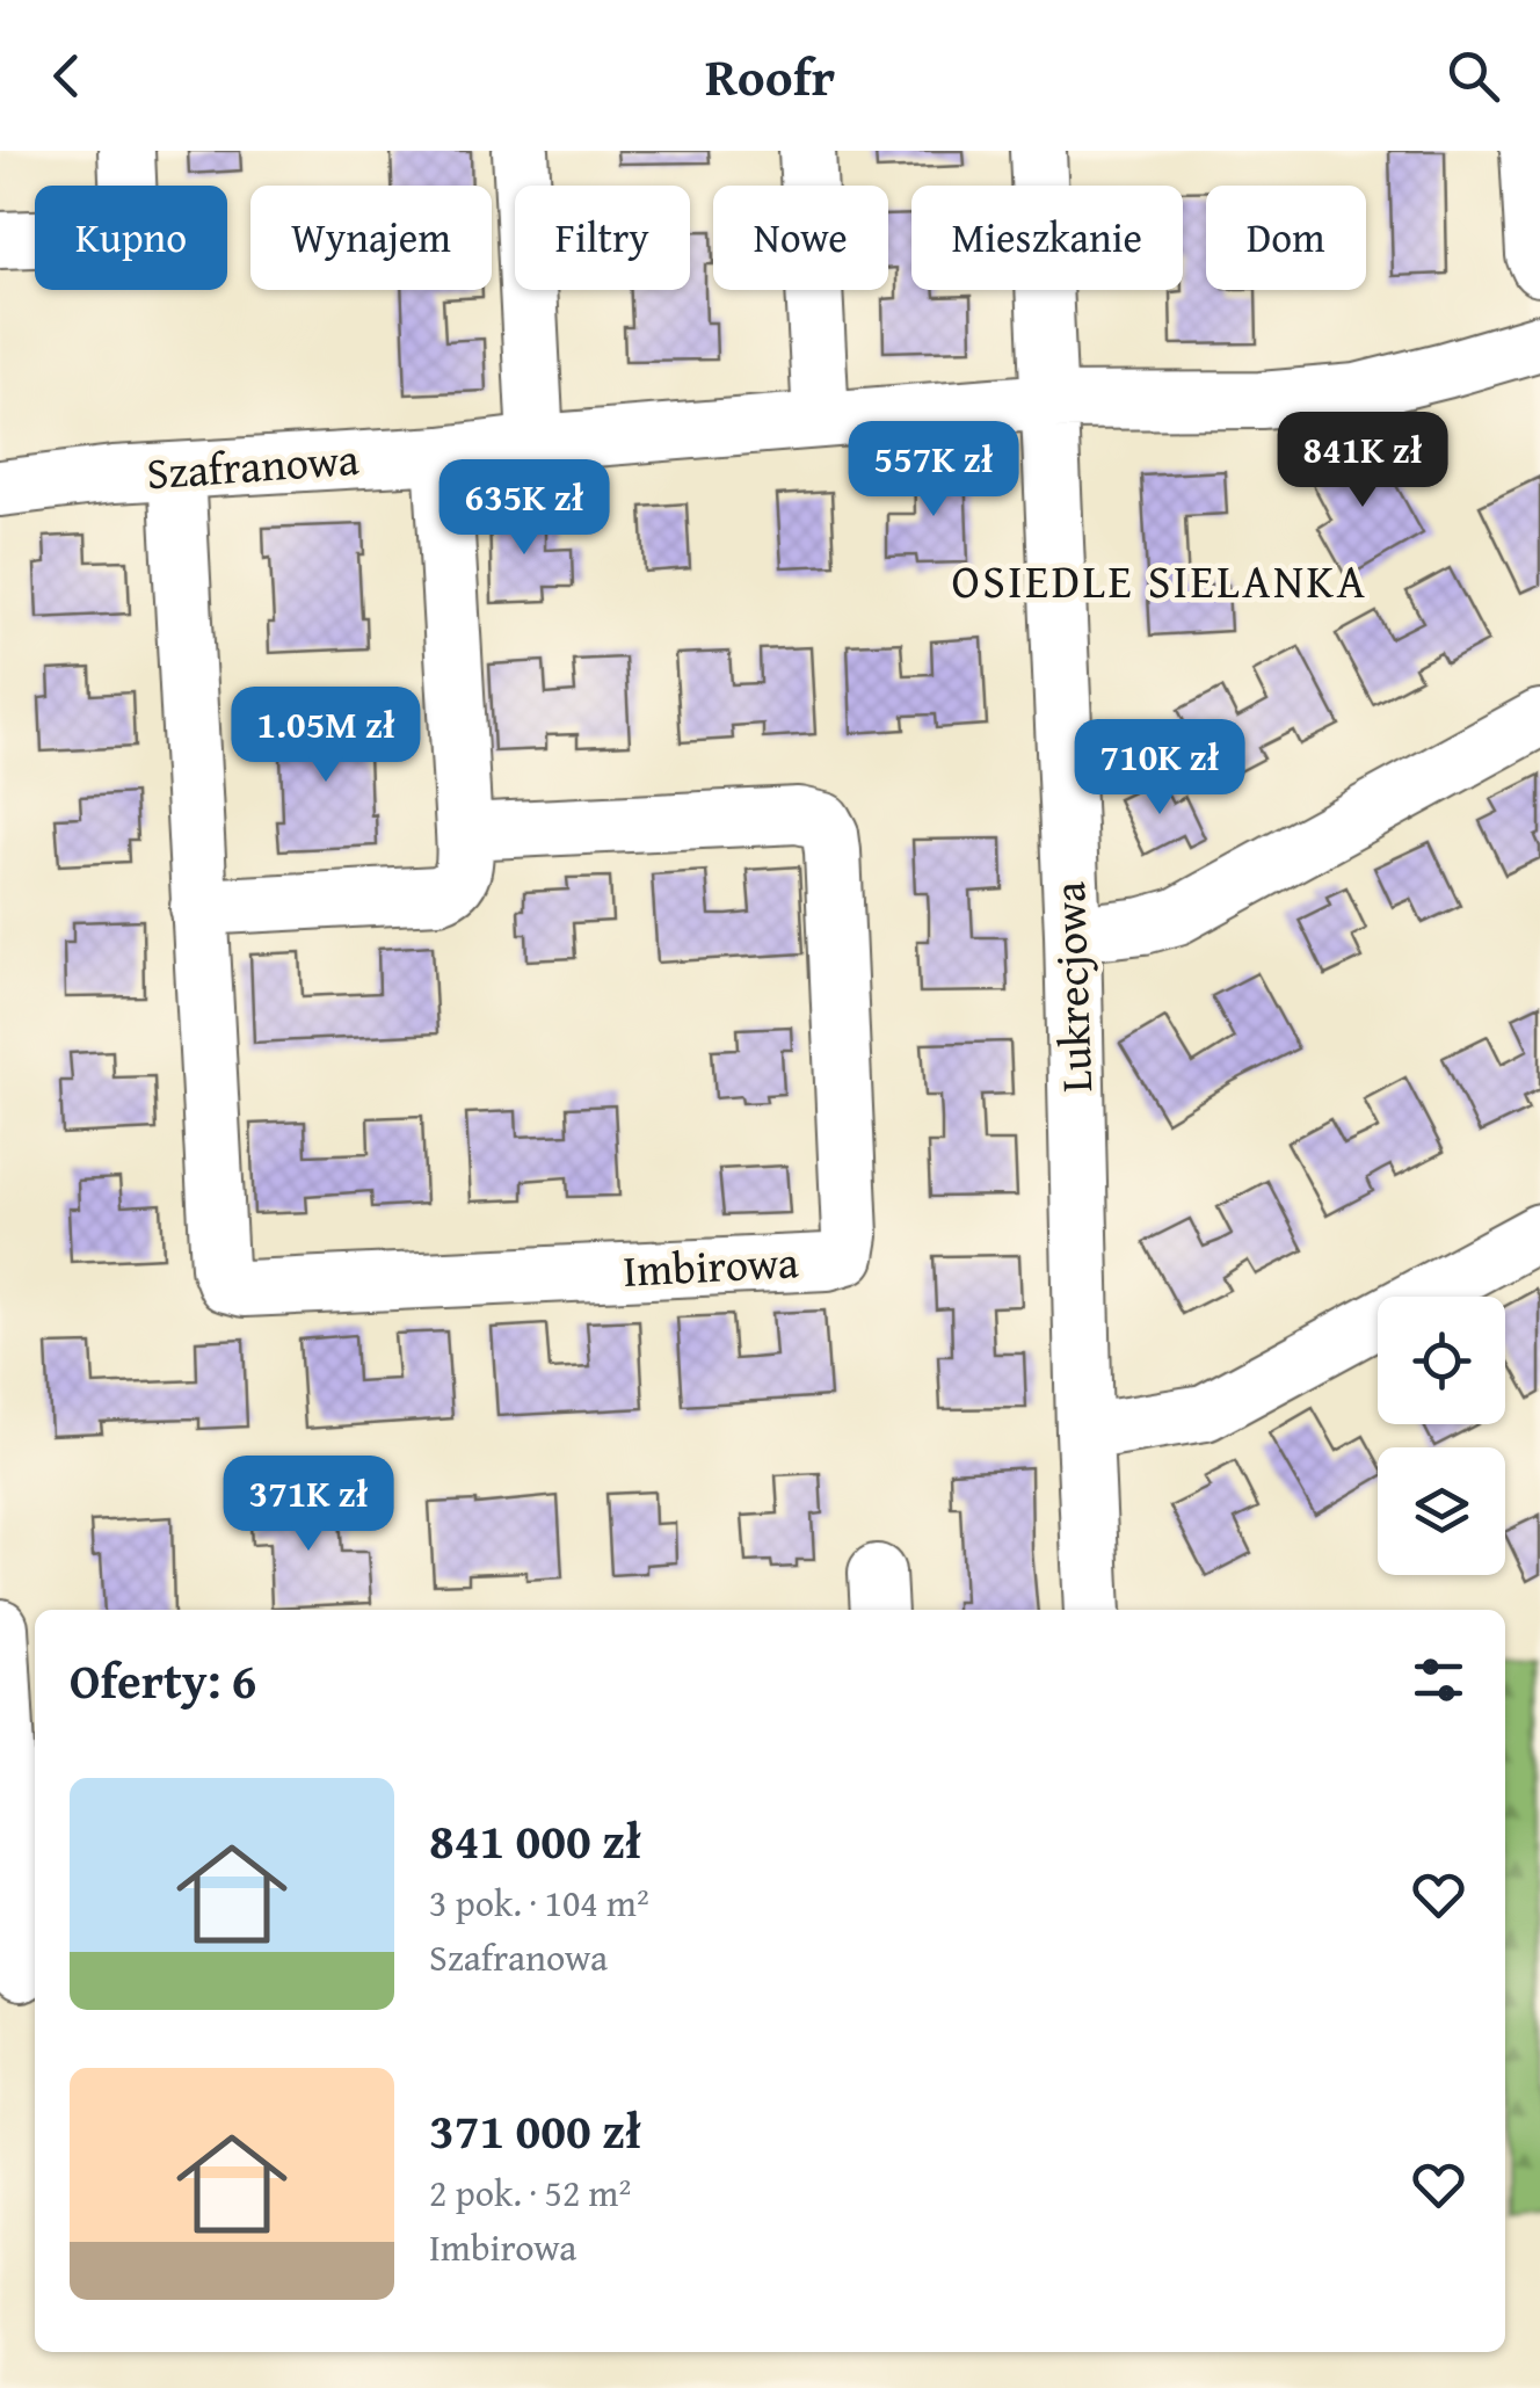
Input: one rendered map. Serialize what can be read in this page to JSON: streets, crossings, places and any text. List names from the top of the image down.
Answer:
{
  "streets": {
    "street": ["Szafranowa", "Lukrecjowa", "Imbirowa"]
  },
  "crossings": [
    ["Szafranowa", "Lukrecjowa"],
    ["Szafranowa", "Imbirowa"]
  ],
  "districts": ["OSIEDLE SIELANKA"],
  "page": {
    "header": "Roofr",
    "chip": [
      "Kupno",
      "Wynajem",
      "Filtry",
      "Nowe",
      "Mieszkanie",
      "Dom"
    ],
    "price": [
      "841K zł",
      "557K zł",
      "635K zł",
      "1.05M zł",
      "710K zł",
      "371K zł"
    ],
    "heading": "Oferty: 6",
    "list": [
      {
        "name": "841 000 zł",
        "note": "3 pok. · 104 m² · Szafranowa"
      },
      {
        "name": "371 000 zł",
        "note": "2 pok. · 52 m² · Imbirowa"
      }
    ]
  }
}
